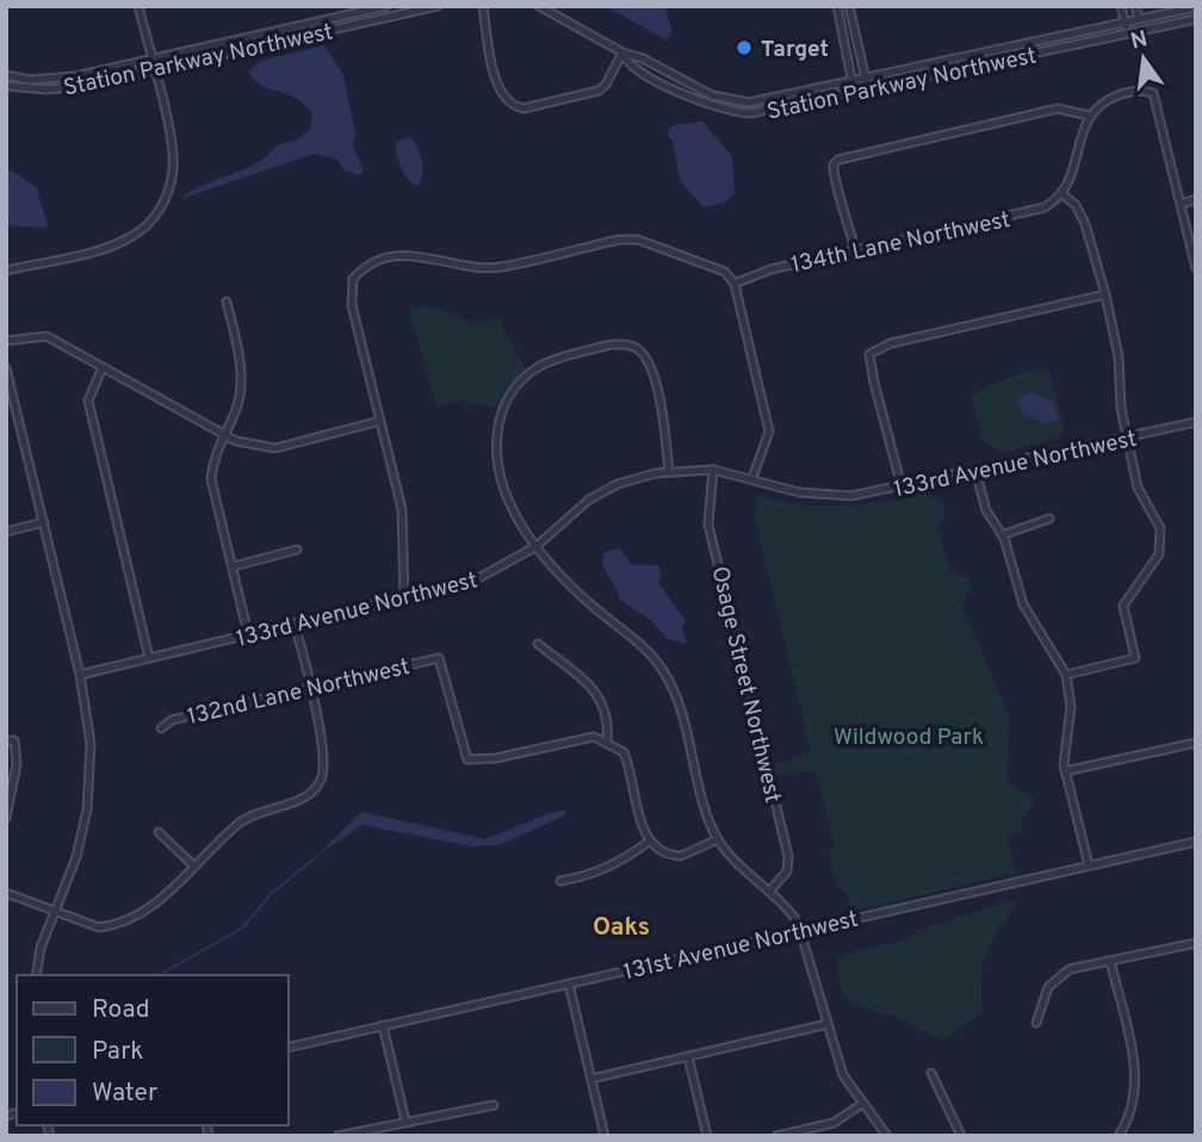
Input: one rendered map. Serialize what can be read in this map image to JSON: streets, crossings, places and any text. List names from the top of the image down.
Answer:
{
  "streets": {
    "street": [
      "Station Parkway Northwest",
      "134th Lane Northwest",
      "133rd Avenue Northwest",
      "Osage Street Northwest",
      "132nd Lane Northwest",
      "131st Avenue Northwest"
    ]
  },
  "crossings": [
    ["133rd Avenue Northwest", "Osage Street Northwest"]
  ],
  "districts": ["Oaks"],
  "parks": ["Wildwood Park"],
  "places": ["Target"],
  "legend": ["Road", "Park", "Water"],
  "north": "top"
}
